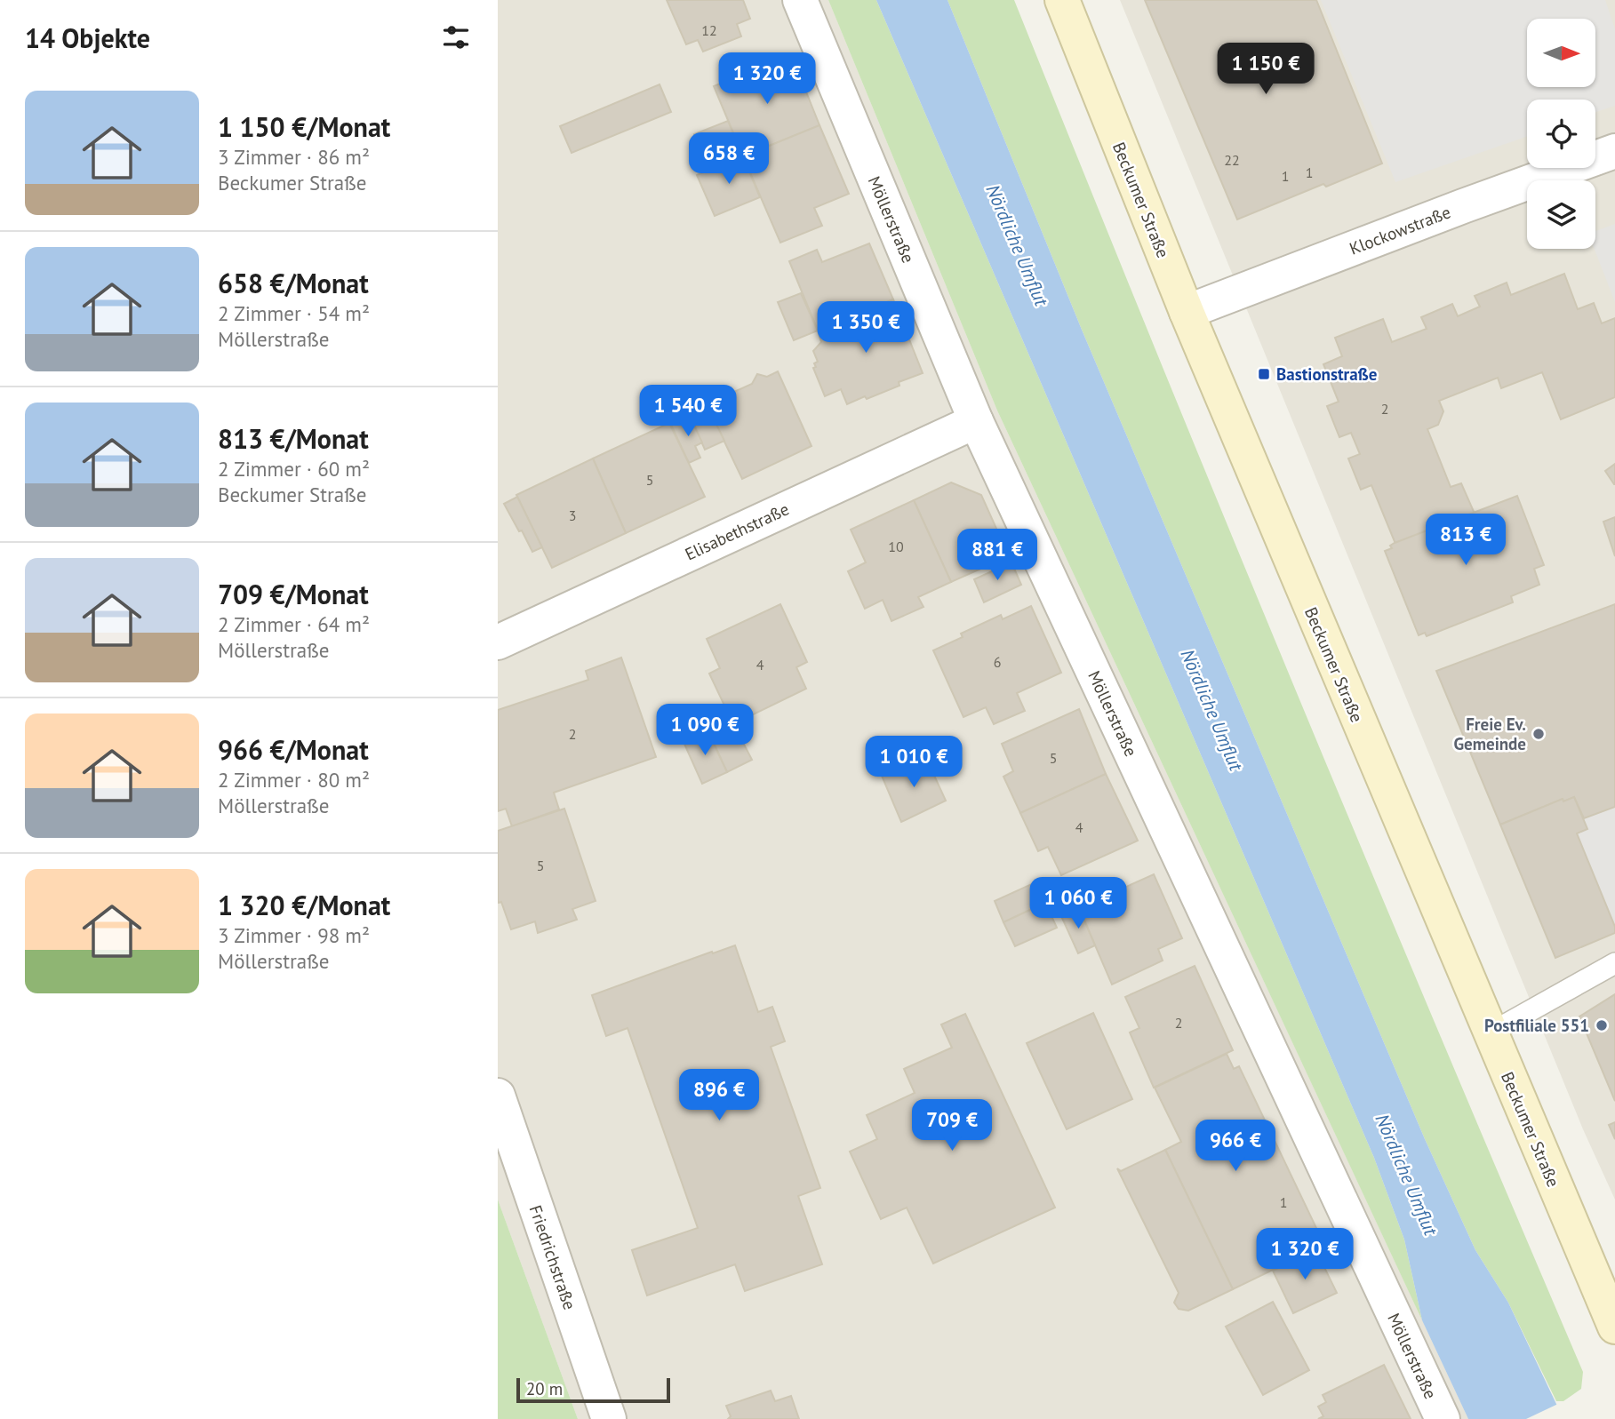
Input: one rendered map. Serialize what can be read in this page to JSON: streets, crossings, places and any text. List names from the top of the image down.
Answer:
{
  "streets": {
    "main road": ["Beckumer Straße"],
    "street": [
      "Möllerstraße",
      "Klockowstraße",
      "Elisabethstraße",
      "Friedrichstraße"
    ]
  },
  "crossings": [
    ["Beckumer Straße", "Klockowstraße"],
    ["Möllerstraße", "Elisabethstraße"]
  ],
  "water": ["Nördliche Umflut"],
  "places": {
    "transit": ["Bastionstraße"],
    "other": ["Freie Ev. Gemeinde", "Postfiliale 551"]
  },
  "house_numbers": [
    "12",
    "22",
    "1",
    "1",
    "2",
    "5",
    "3",
    "10",
    "6",
    "4",
    "2",
    "5",
    "4",
    "5",
    "2",
    "1"
  ],
  "scale_bar": "20 m",
  "north": "right",
  "page": {
    "heading": "14 Objekte",
    "price": [
      "1 150 €",
      "1 320 €",
      "658 €",
      "1 350 €",
      "1 540 €",
      "813 €",
      "881 €",
      "1 090 €",
      "1 010 €",
      "1 060 €",
      "896 €",
      "709 €",
      "966 €",
      "1 320 €"
    ],
    "list": [
      {
        "name": "1 150 €/Monat",
        "note": "3 Zimmer · 86 m² · Beckumer Straße"
      },
      {
        "name": "658 €/Monat",
        "note": "2 Zimmer · 54 m² · Möllerstraße"
      },
      {
        "name": "813 €/Monat",
        "note": "2 Zimmer · 60 m² · Beckumer Straße"
      },
      {
        "name": "709 €/Monat",
        "note": "2 Zimmer · 64 m² · Möllerstraße"
      },
      {
        "name": "966 €/Monat",
        "note": "2 Zimmer · 80 m² · Möllerstraße"
      },
      {
        "name": "1 320 €/Monat",
        "note": "3 Zimmer · 98 m² · Möllerstraße"
      }
    ],
    "scale": "20 m"
  }
}
